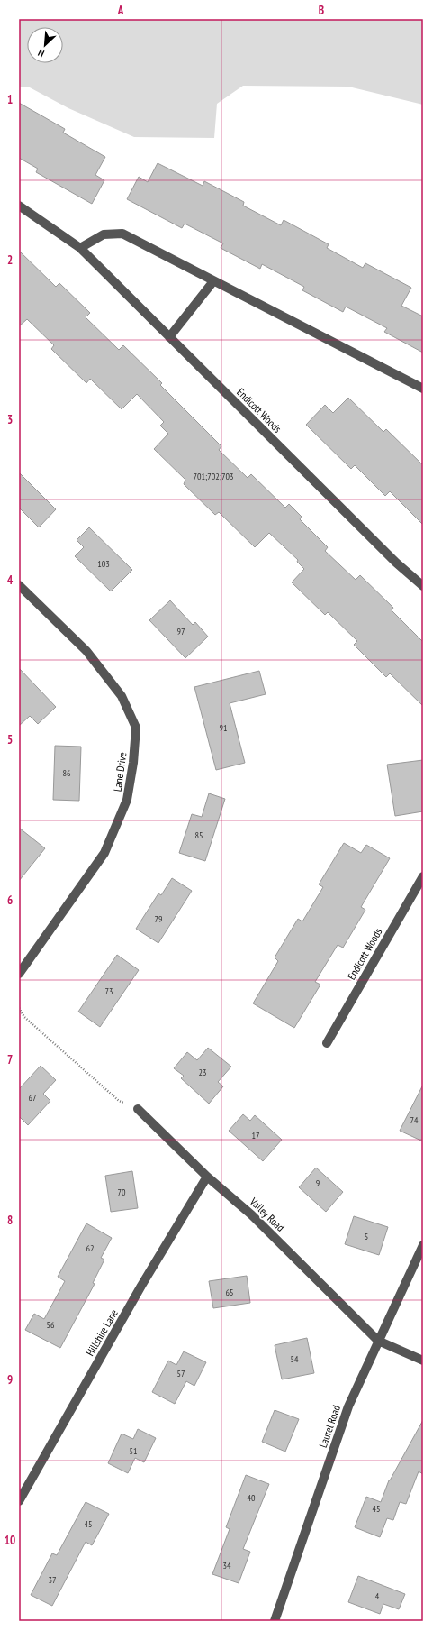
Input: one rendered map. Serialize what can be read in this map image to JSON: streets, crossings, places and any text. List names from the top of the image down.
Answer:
{
  "streets": {
    "street": [
      "Endicott Woods",
      "Lane Drive",
      "Valley Road",
      "Hillshire Lane",
      "Laurel Road"
    ]
  },
  "crossings": [
    ["Valley Road", "Hillshire Lane"],
    ["Valley Road", "Laurel Road"]
  ],
  "house_numbers": [
    "701;702;703",
    "103",
    "97",
    "91",
    "86",
    "85",
    "79",
    "73",
    "23",
    "67",
    "74",
    "17",
    "9",
    "70",
    "5",
    "62",
    "65",
    "56",
    "54",
    "57",
    "51",
    "40",
    "45",
    "45",
    "34",
    "37",
    "4"
  ],
  "north": "bottom left",
  "grid": {
    "columns": ["A", "B"],
    "rows": [
      "1",
      "2",
      "3",
      "4",
      "5",
      "6",
      "7",
      "8",
      "9",
      "10"
    ]
  }
}
